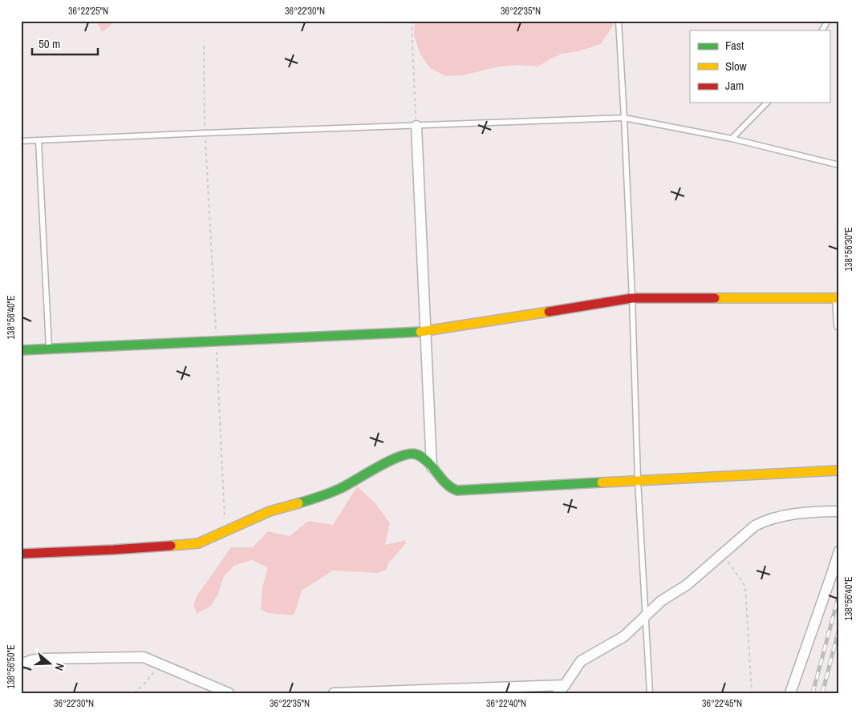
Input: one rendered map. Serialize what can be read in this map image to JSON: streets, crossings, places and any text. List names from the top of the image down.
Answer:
{
  "legend": ["Fast", "Slow", "Jam"],
  "scale_bar": "50 m",
  "north": "right",
  "coordinates": [
    "36°22'25\"N",
    "36°22'30\"N",
    "36°22'35\"N",
    "138°56'30\"E",
    "138°56'40\"E",
    "138°56'50\"E",
    "36°22'40\"N",
    "36°22'45\"N"
  ]
}
